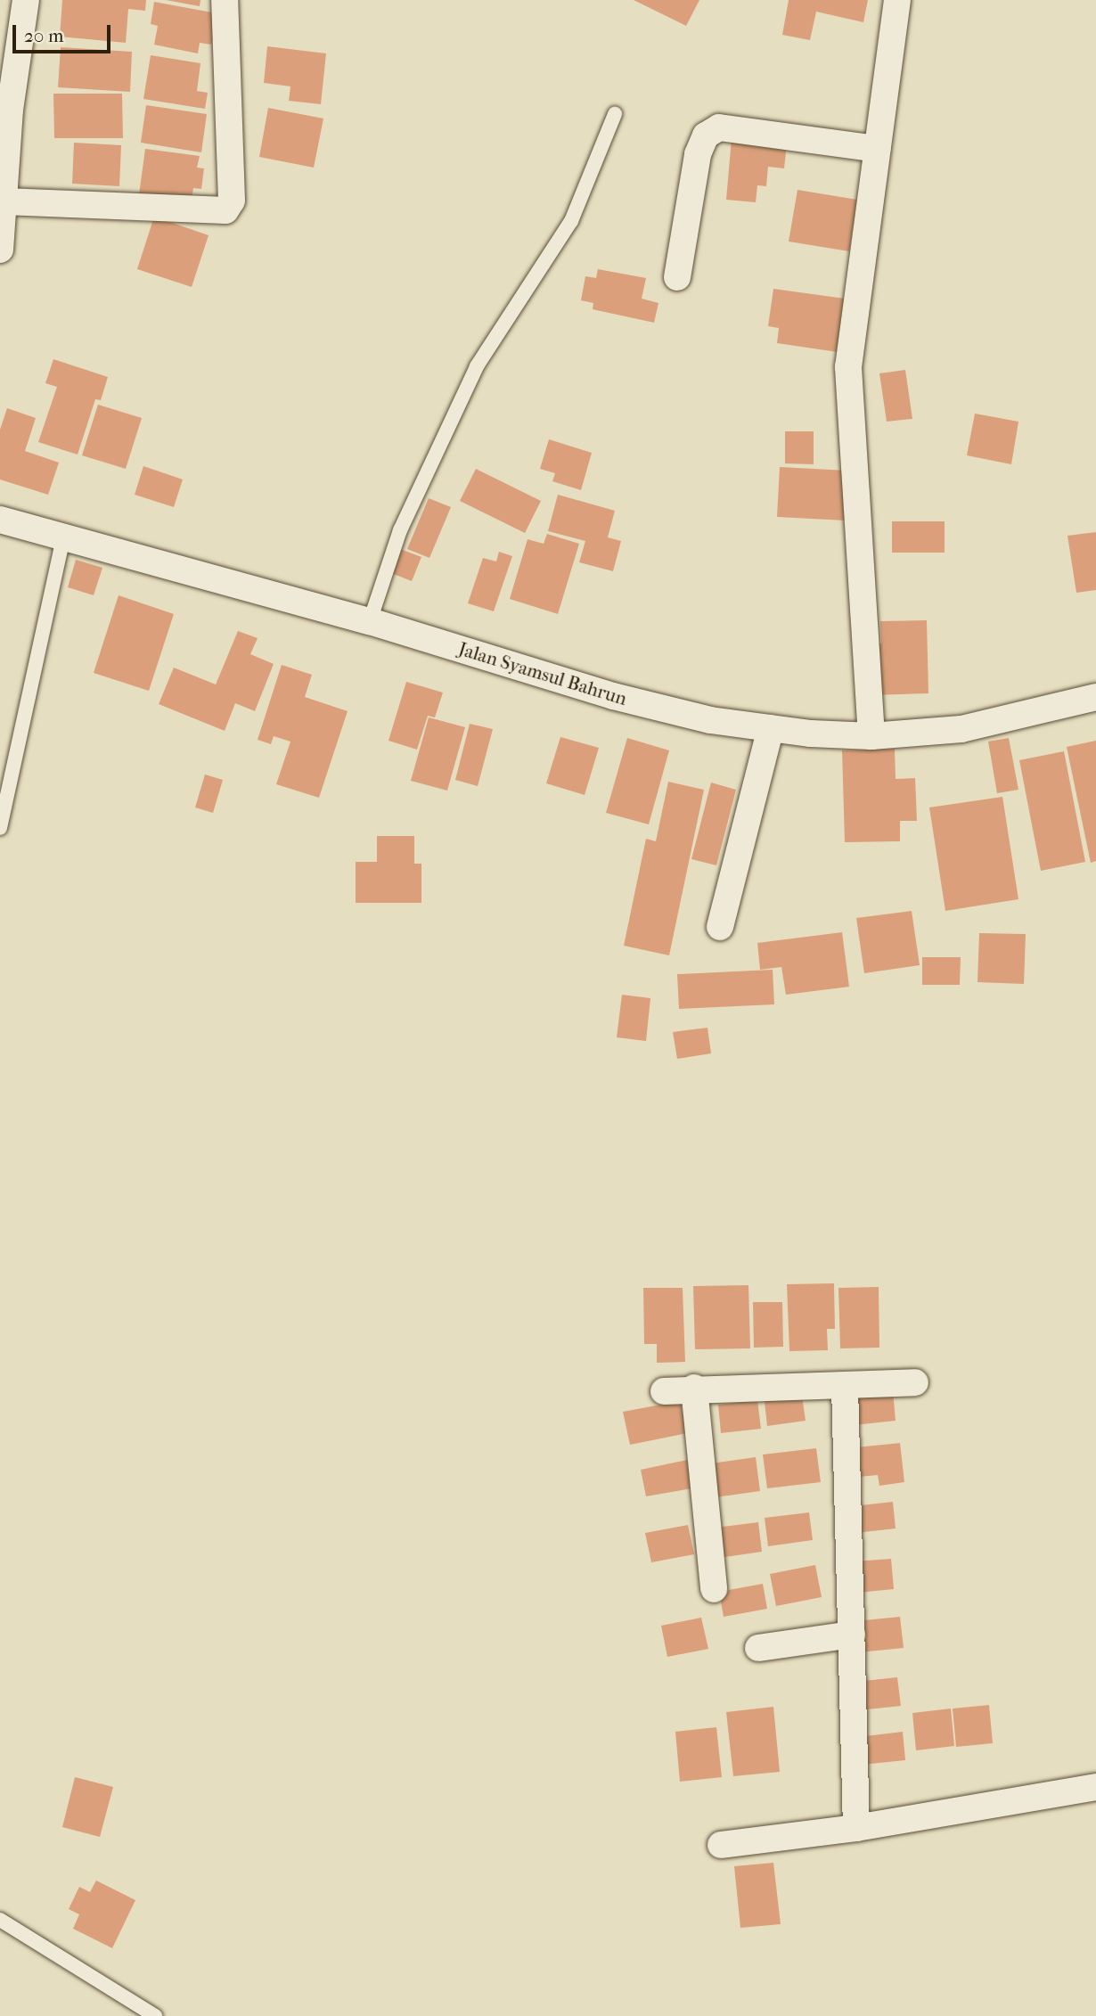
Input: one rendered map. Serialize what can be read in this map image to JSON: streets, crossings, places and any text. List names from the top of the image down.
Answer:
{
  "streets": {
    "street": ["Jalan Syamsul Bahrun"]
  },
  "scale_bar": "20 m"
}
